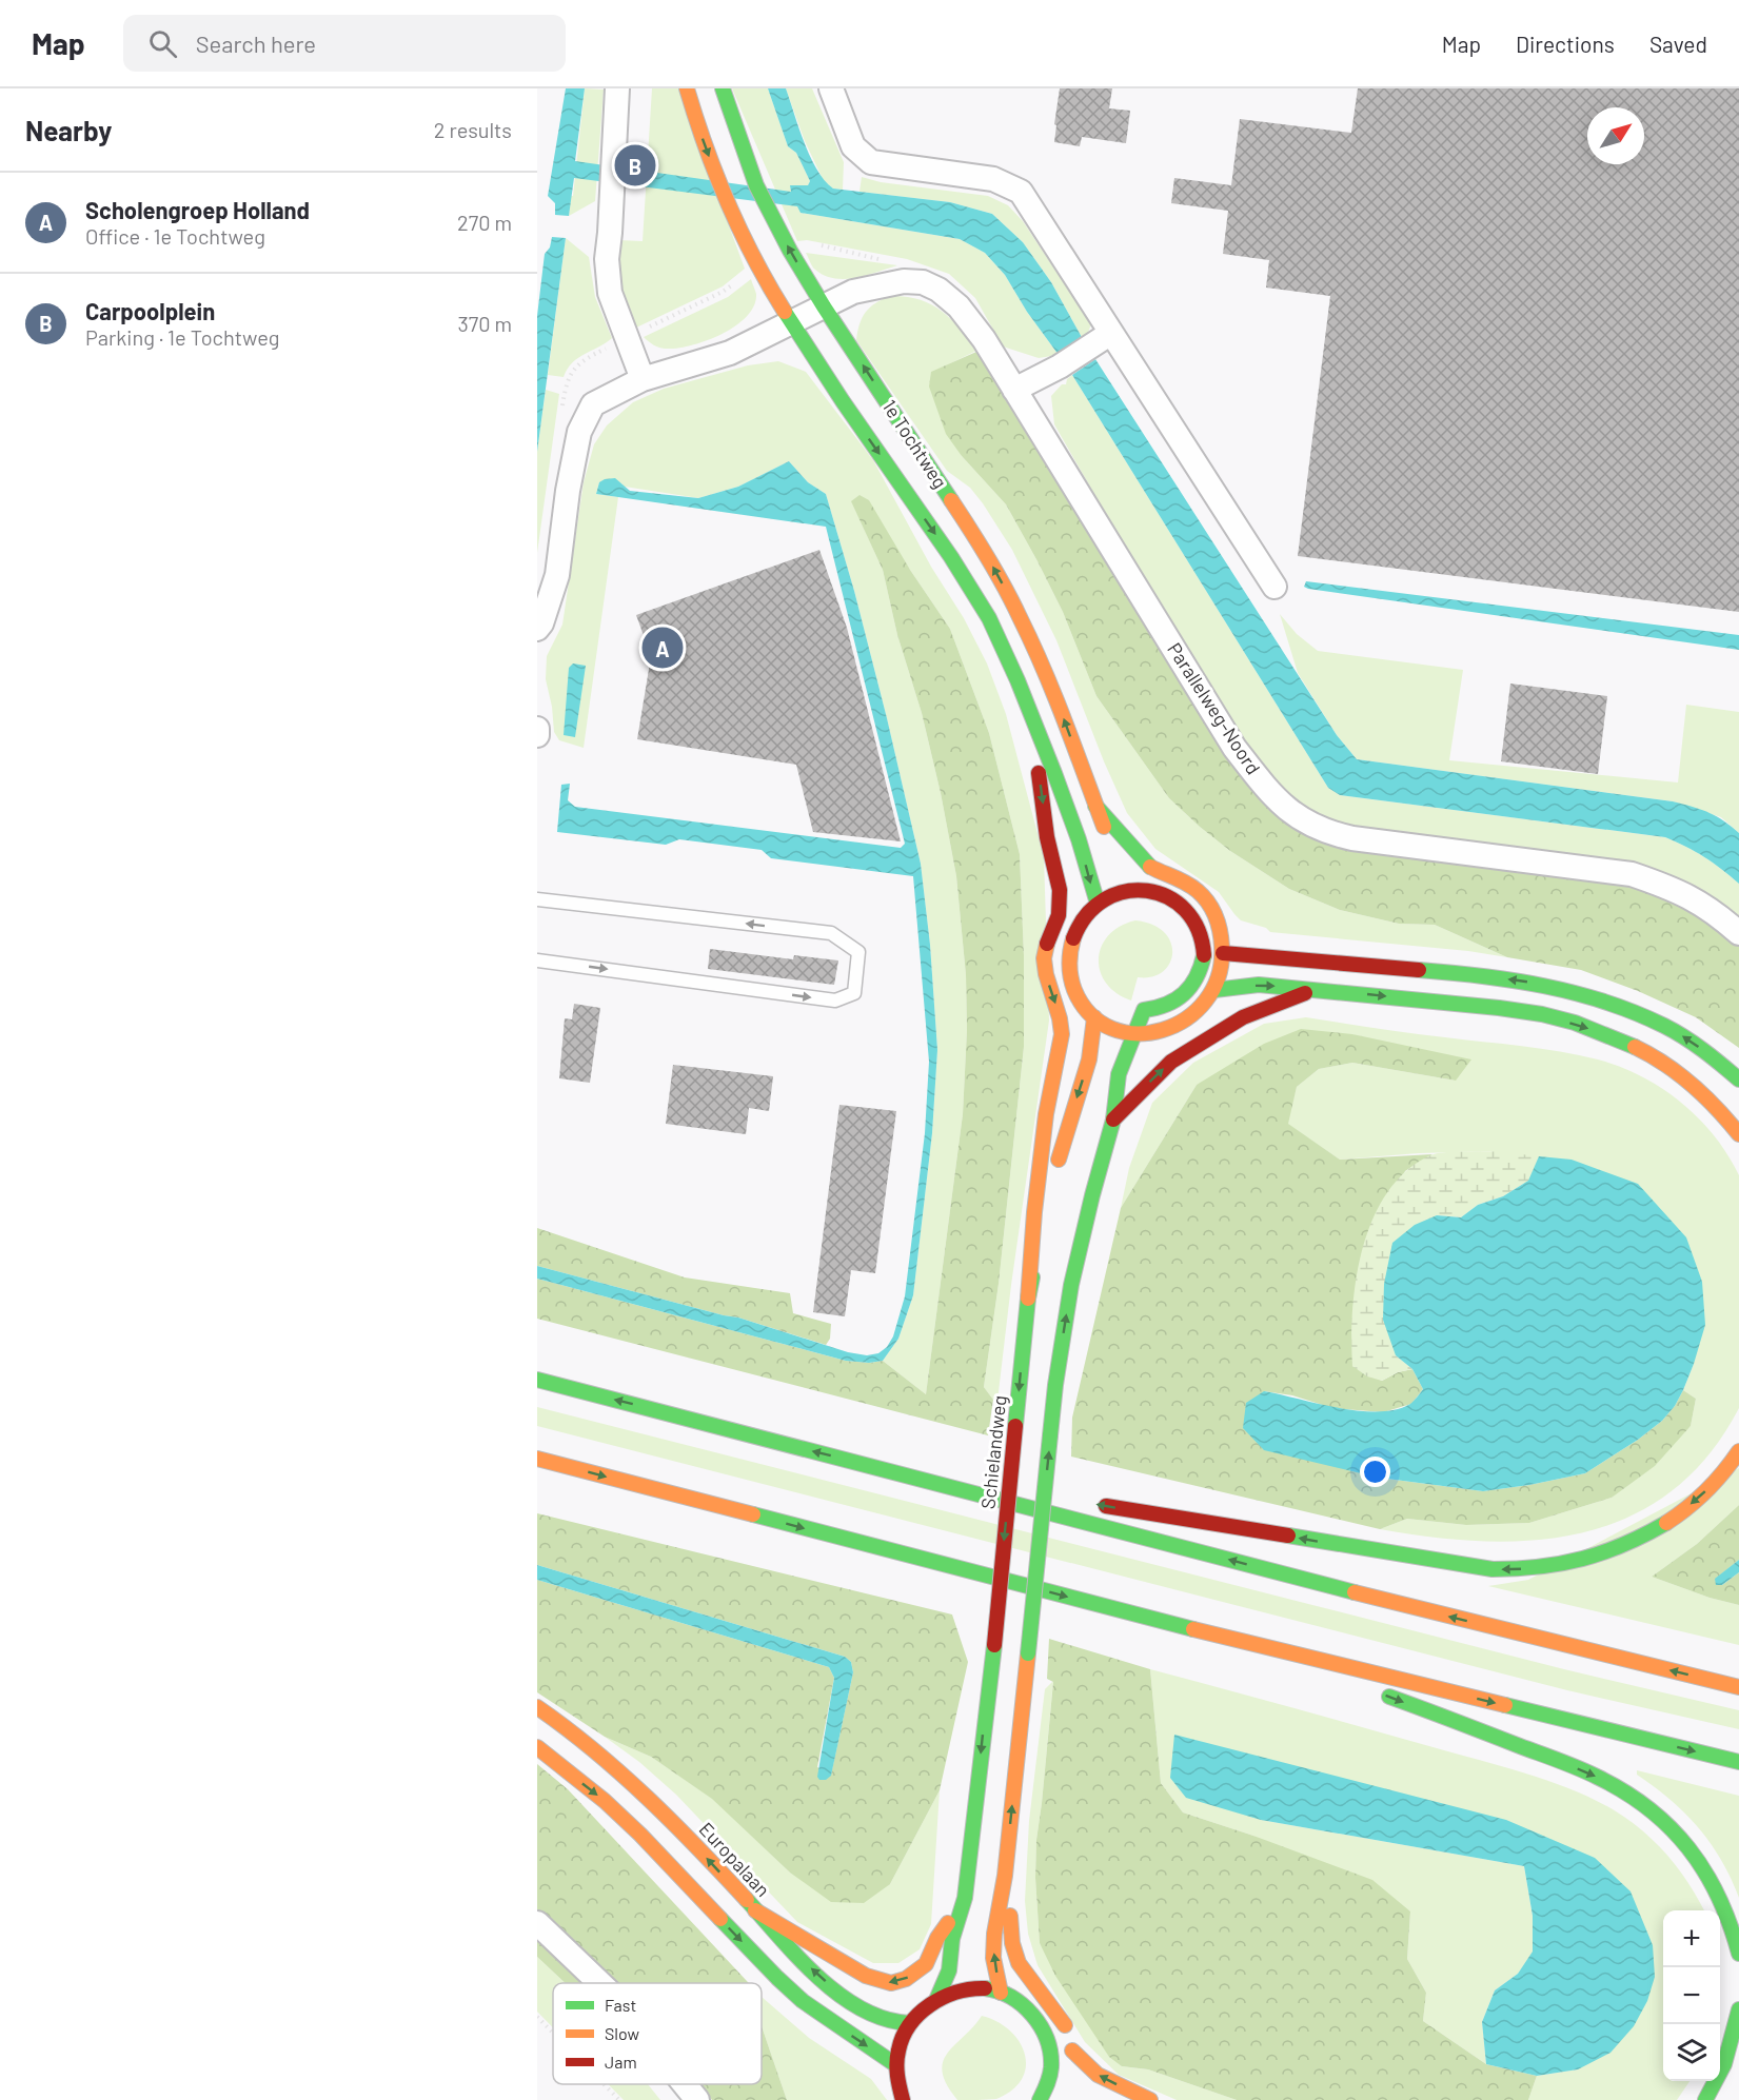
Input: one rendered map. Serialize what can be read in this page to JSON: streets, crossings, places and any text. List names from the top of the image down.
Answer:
{
  "streets": {
    "main road": ["1e Tochtweg", "Schielandweg", "Europalaan"],
    "street": ["Parallelweg-Noord"]
  },
  "crossings": [
    ["1e Tochtweg", "Parallelweg-Noord"],
    ["1e Tochtweg", "Schielandweg"]
  ],
  "legend": ["Fast", "Slow", "Jam"],
  "north": "top right",
  "page": {
    "header": "Map",
    "search": "Search here",
    "nav": ["Map", "Directions", "Saved"],
    "heading": ["Nearby", "2 results"],
    "pins": ["B", "A"],
    "list": [
      {
        "mark": "A",
        "name": "Scholengroep Holland",
        "note": "Office · 1e Tochtweg",
        "value": "270 m"
      },
      {
        "mark": "B",
        "name": "Carpoolplein",
        "note": "Parking · 1e Tochtweg",
        "value": "370 m"
      }
    ],
    "map_buttons": ["+", "−"]
  }
}
